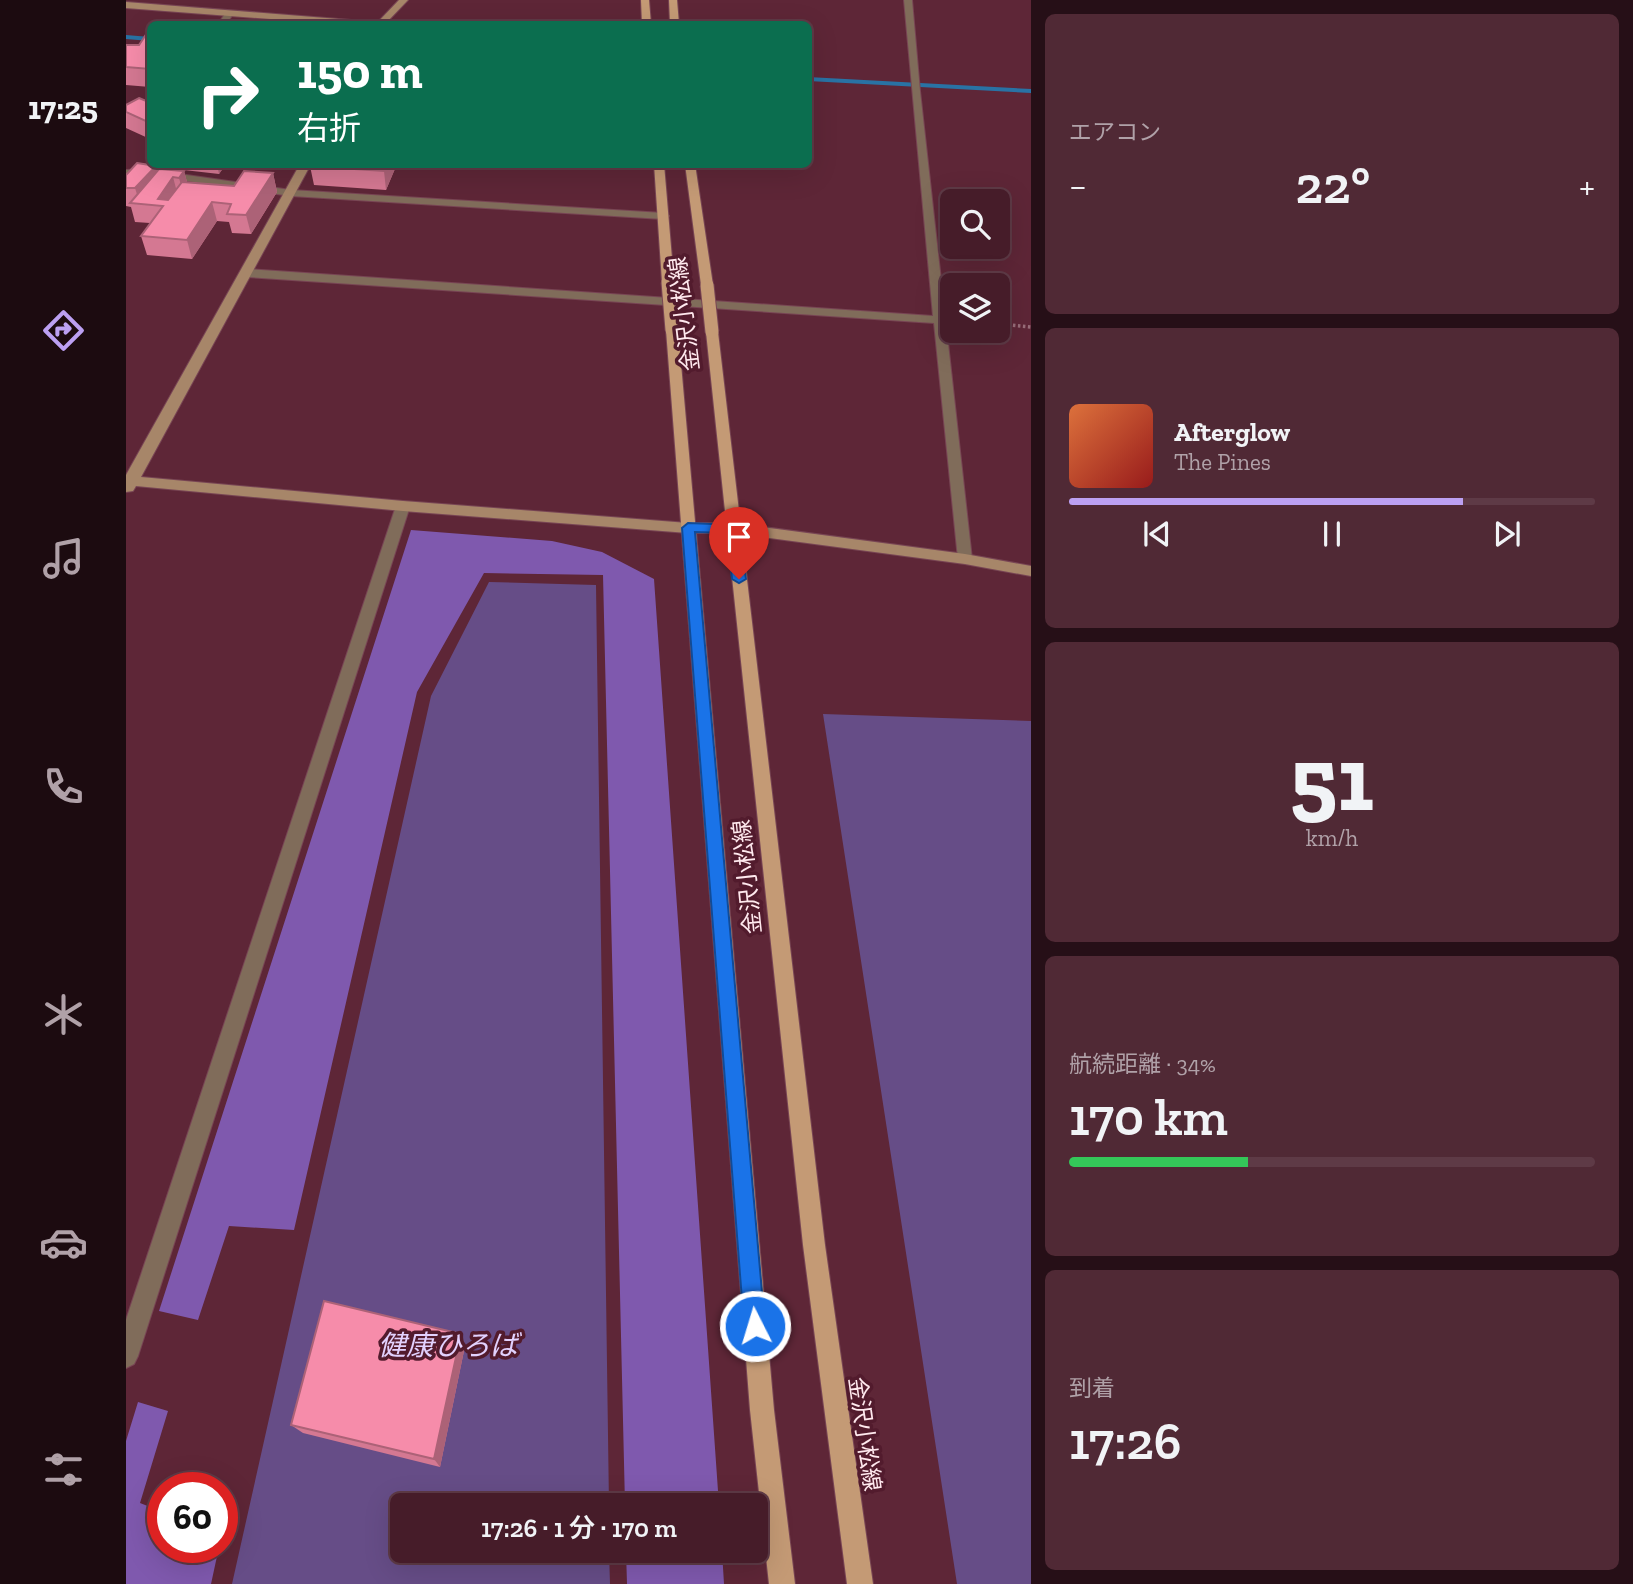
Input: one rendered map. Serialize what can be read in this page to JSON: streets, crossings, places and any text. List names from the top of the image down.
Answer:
{
  "streets": {
    "main road": ["金沢小松線"]
  },
  "parks": ["健康ひろば"],
  "page": {
    "tabs": "17:25",
    "tile": [
      "エアコン",
      ["51", "km/h"],
      ["航続距離 · 34%", "170 km"],
      ["到着", "17:26"]
    ],
    "turn": ["150 m", "右折"],
    "heat": ["−", "22°", "+"],
    "song": ["Afterglow", "The Pines"],
    "limit": "60",
    "trip": "17:26 · 1 分 · 170 m"
  }
}
